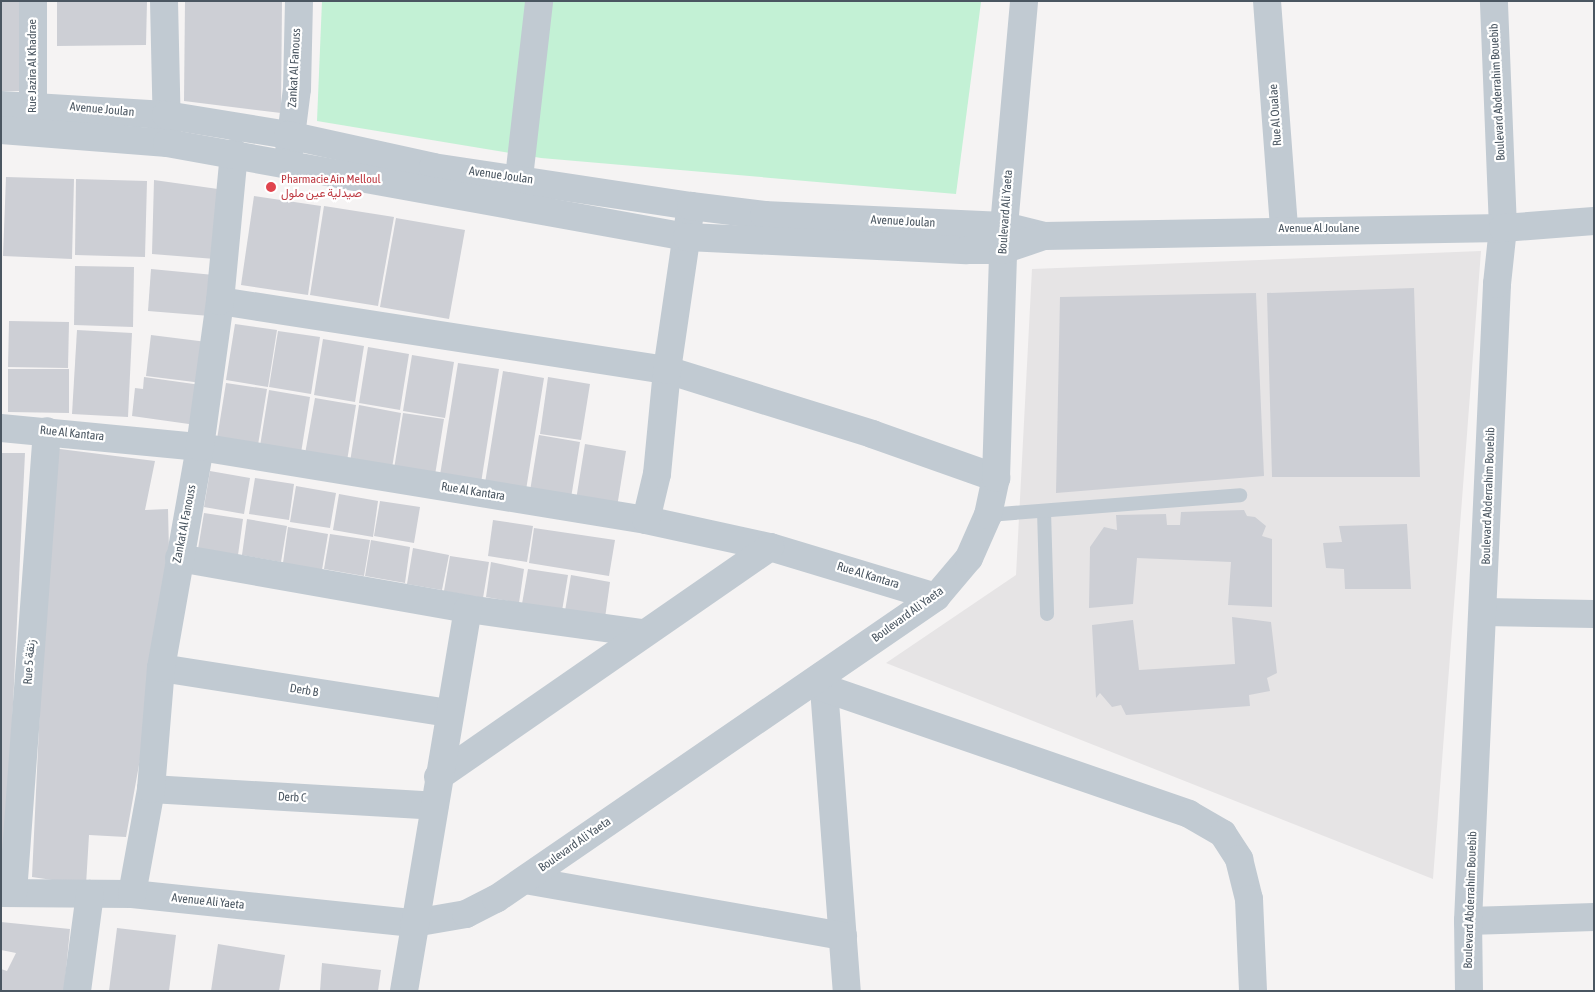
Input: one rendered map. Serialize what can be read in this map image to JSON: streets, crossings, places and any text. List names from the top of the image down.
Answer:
{
  "streets": {
    "street": [
      "Rue Jazira Al Khadrae",
      "Zankat Al Fanouss",
      "Boulevard Abderrahim Bouebib",
      "Avenue Joulan",
      "Rue Al Oualae",
      "Boulevard Ali Yaeta",
      "Avenue Al Joulane",
      "Rue Al Kantara",
      "Rue 5 زنقة",
      "Derb B",
      "Derb C",
      "Avenue Ali Yaeta"
    ]
  },
  "crossings": [
    ["Rue Jazira Al Khadrae", "Avenue Joulan"],
    ["Zankat Al Fanouss", "Avenue Joulan"],
    ["Zankat Al Fanouss", "Rue Al Kantara"],
    ["Zankat Al Fanouss", "Derb B"],
    ["Zankat Al Fanouss", "Derb C"],
    ["Zankat Al Fanouss", "Avenue Ali Yaeta"],
    ["Boulevard Abderrahim Bouebib", "Avenue Al Joulane"],
    ["Avenue Joulan", "Boulevard Ali Yaeta"],
    ["Avenue Joulan", "Avenue Al Joulane"],
    ["Rue Al Oualae", "Avenue Al Joulane"],
    ["Boulevard Ali Yaeta", "Avenue Al Joulane"],
    ["Boulevard Ali Yaeta", "Rue Al Kantara"],
    ["Boulevard Ali Yaeta", "Avenue Ali Yaeta"],
    ["Rue Al Kantara", "Rue 5 زنقة"],
    ["Rue 5 زنقة", "Avenue Ali Yaeta"]
  ],
  "places": ["Pharmacie Ain Melloul صيدلية عين ملول"]
}
